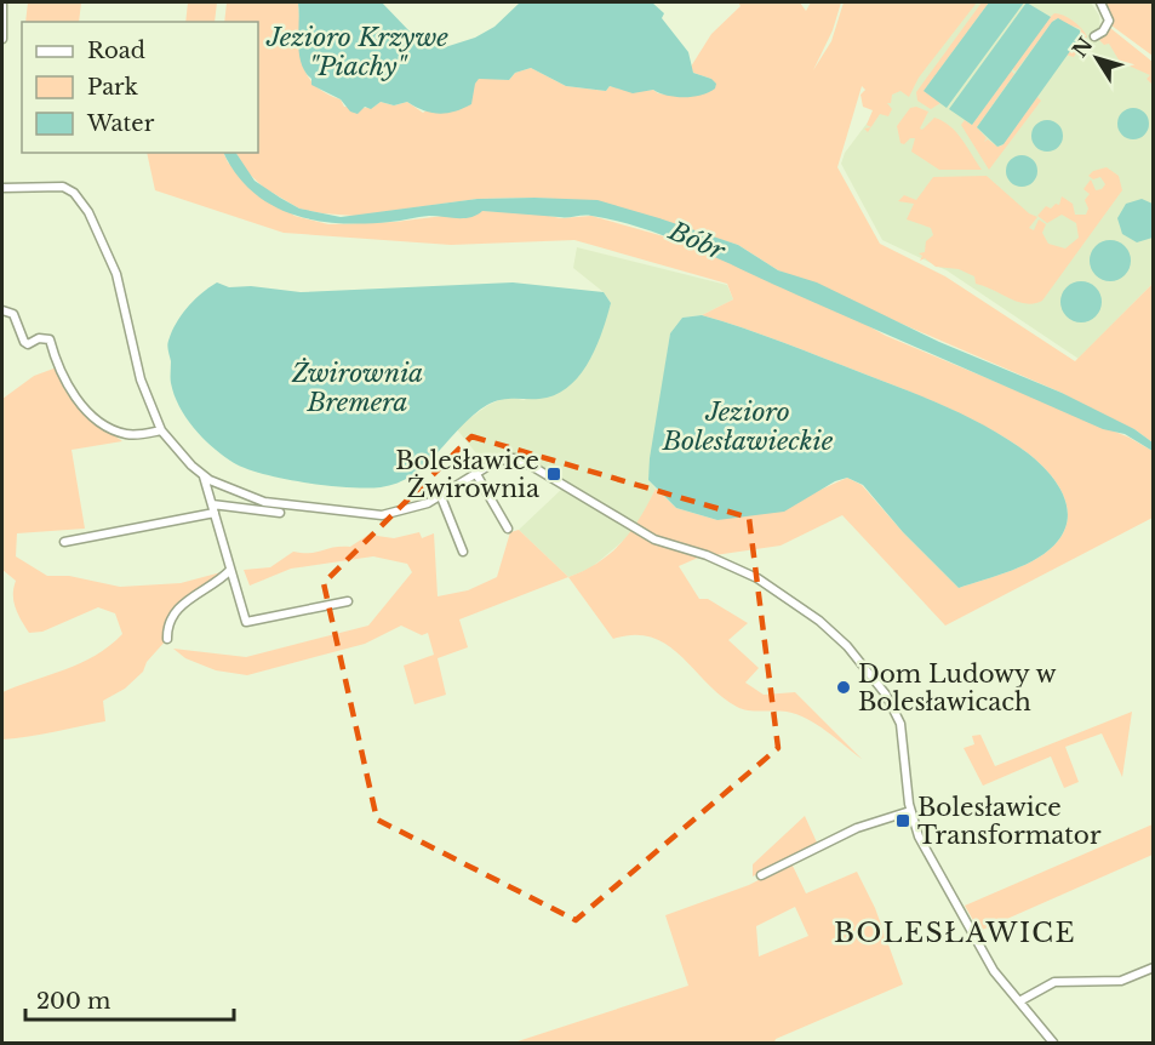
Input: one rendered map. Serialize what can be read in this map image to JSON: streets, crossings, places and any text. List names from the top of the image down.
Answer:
{
  "districts": ["BOLESŁAWICE"],
  "water": [
    "Jezioro Krzywe \"Piachy\"",
    "Bóbr",
    "Żwirownia Bremera",
    "Jezioro Bolesławieckie"
  ],
  "places": {
    "transit": ["Bolesławice Żwirownia", "Bolesławice Transformator"],
    "other": ["Dom Ludowy w Bolesławicach"]
  },
  "legend": ["Road", "Park", "Water"],
  "scale_bar": "200 m",
  "north": "top left"
}
